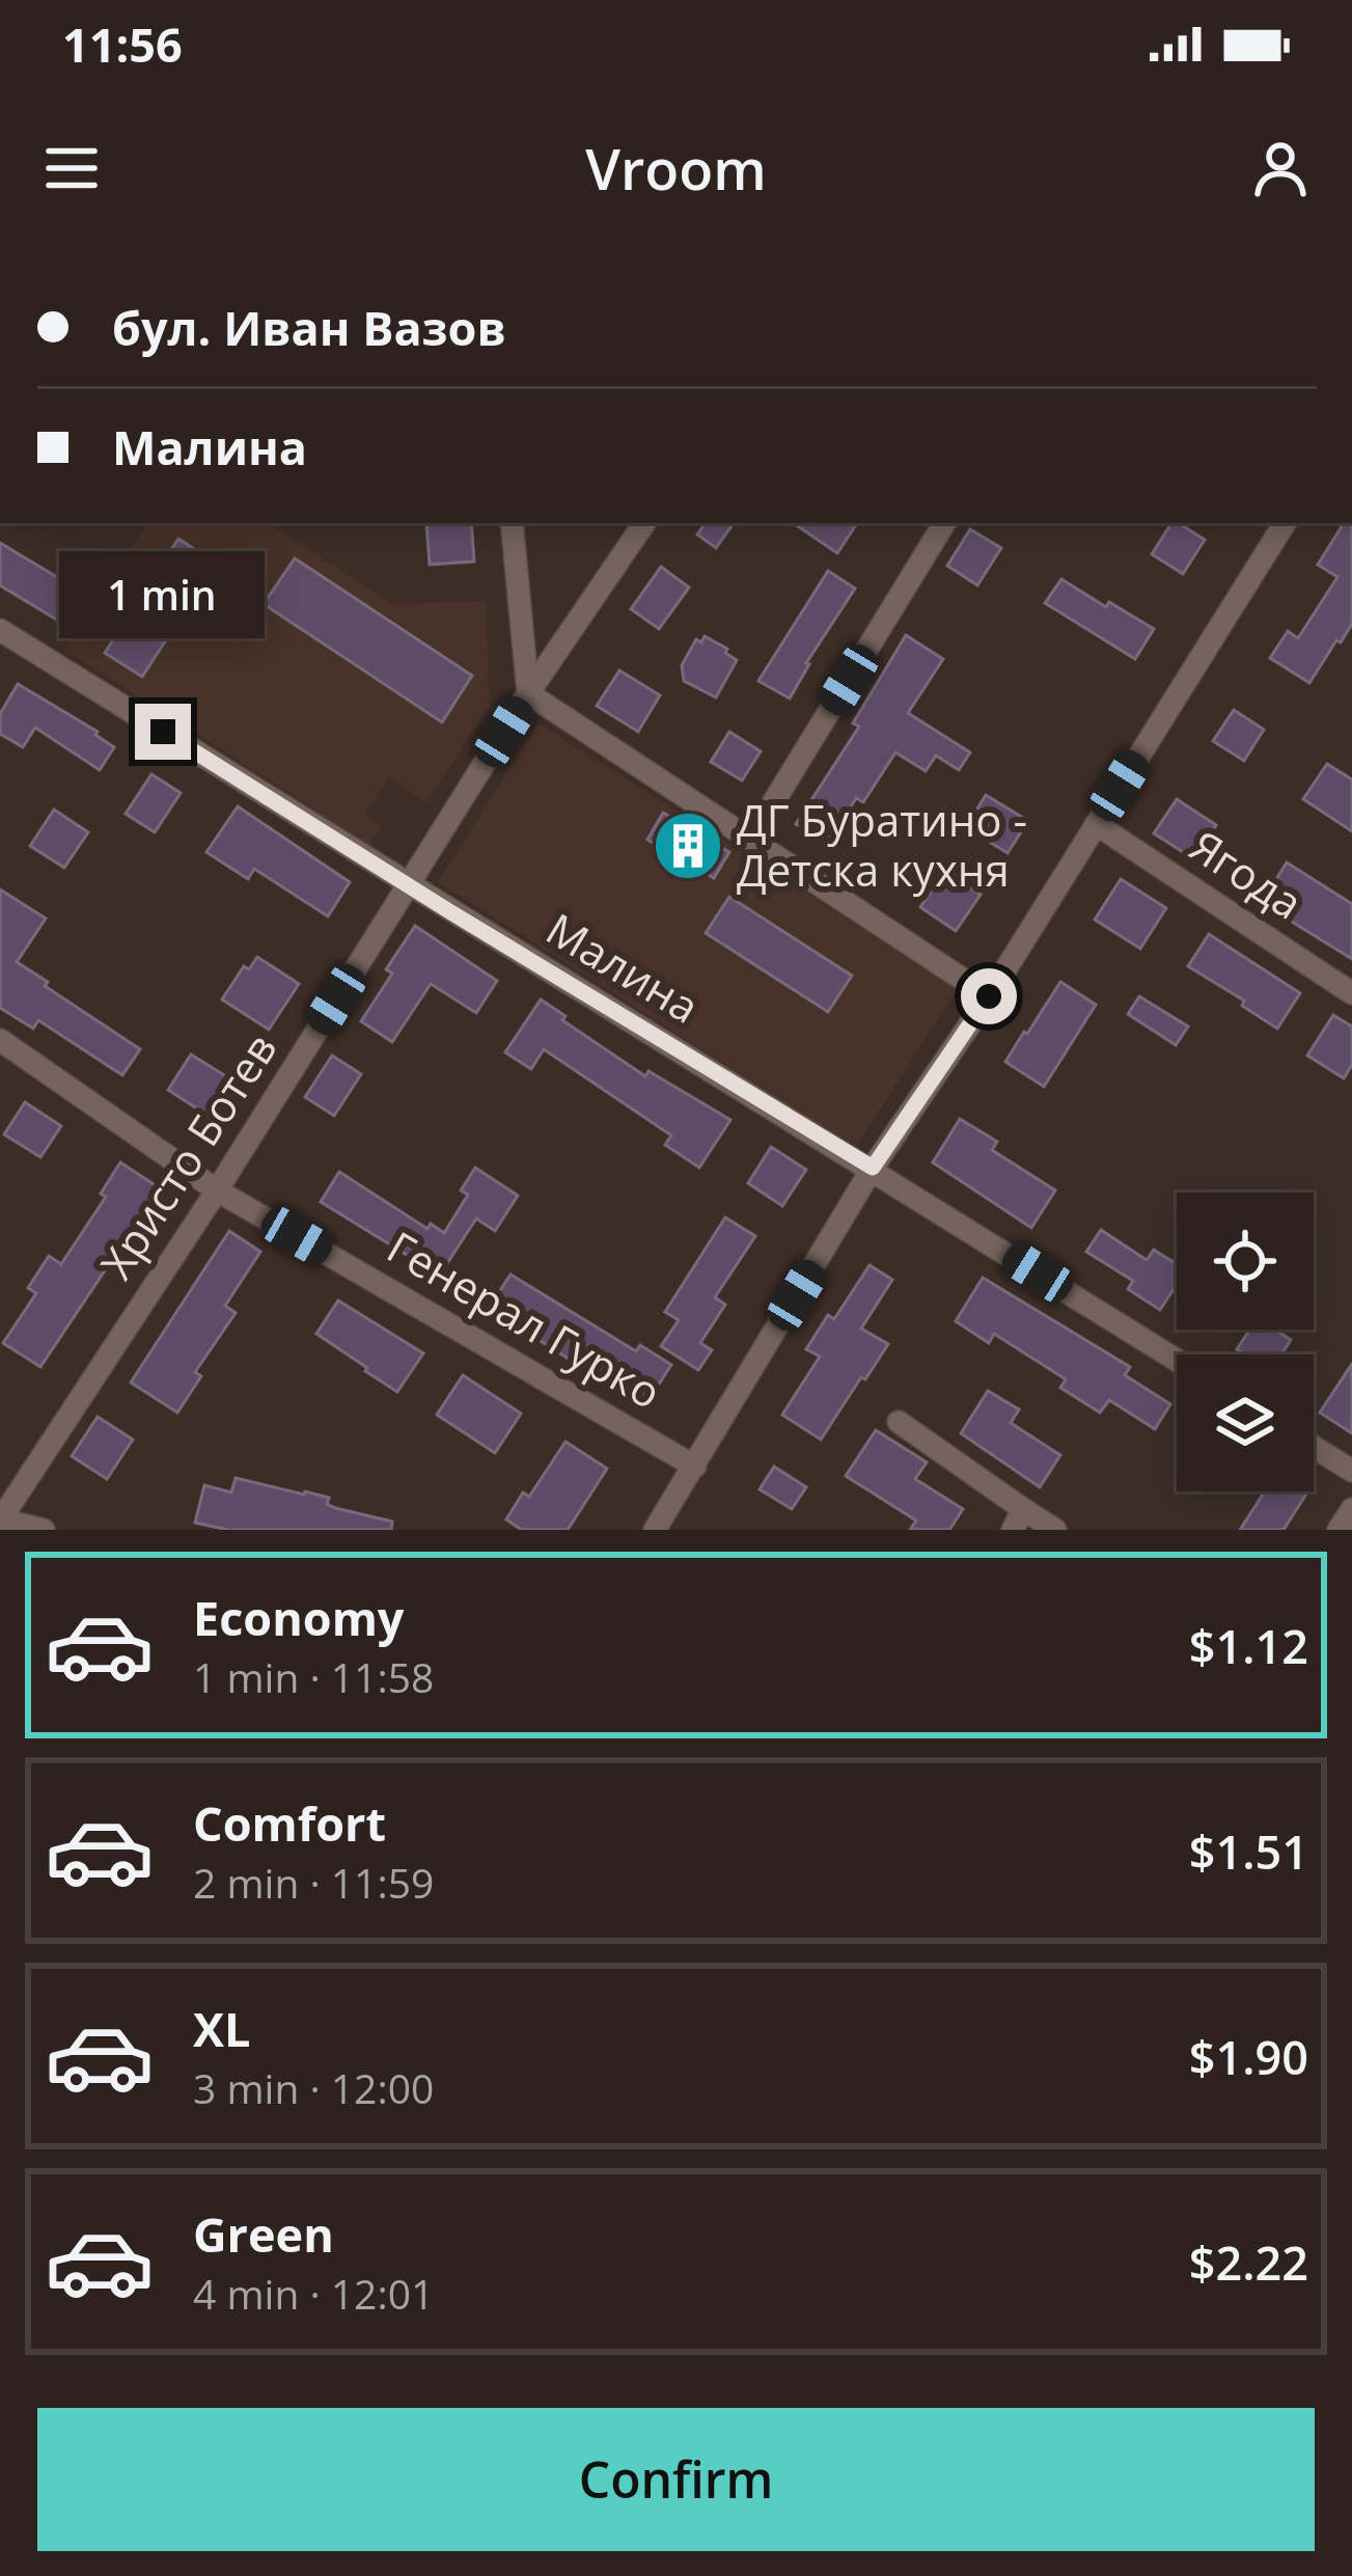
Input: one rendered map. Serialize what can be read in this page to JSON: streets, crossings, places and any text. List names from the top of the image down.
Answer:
{
  "streets": {
    "street": [
      "Ягода",
      "Малина",
      "Христо Ботев",
      "Генерал Гурко"
    ]
  },
  "crossings": [
    ["Малина", "Христо Ботев"],
    ["Христо Ботев", "Генерал Гурко"]
  ],
  "places": {
    "building": ["ДГ Буратино - Детска кухня"]
  },
  "page": {
    "status": "11:56",
    "header": "Vroom",
    "banner": ["бул. Иван Вазов", "Малина"],
    "bubble": "1 min",
    "list": [
      {
        "name": "Economy",
        "note": "1 min · 11:58",
        "value": "$1.12"
      },
      {
        "name": "Comfort",
        "note": "2 min · 11:59",
        "value": "$1.51"
      },
      {
        "name": "XL",
        "note": "3 min · 12:00",
        "value": "$1.90"
      },
      {
        "name": "Green",
        "note": "4 min · 12:01",
        "value": "$2.22"
      }
    ],
    "buttons": "Confirm"
  }
}
